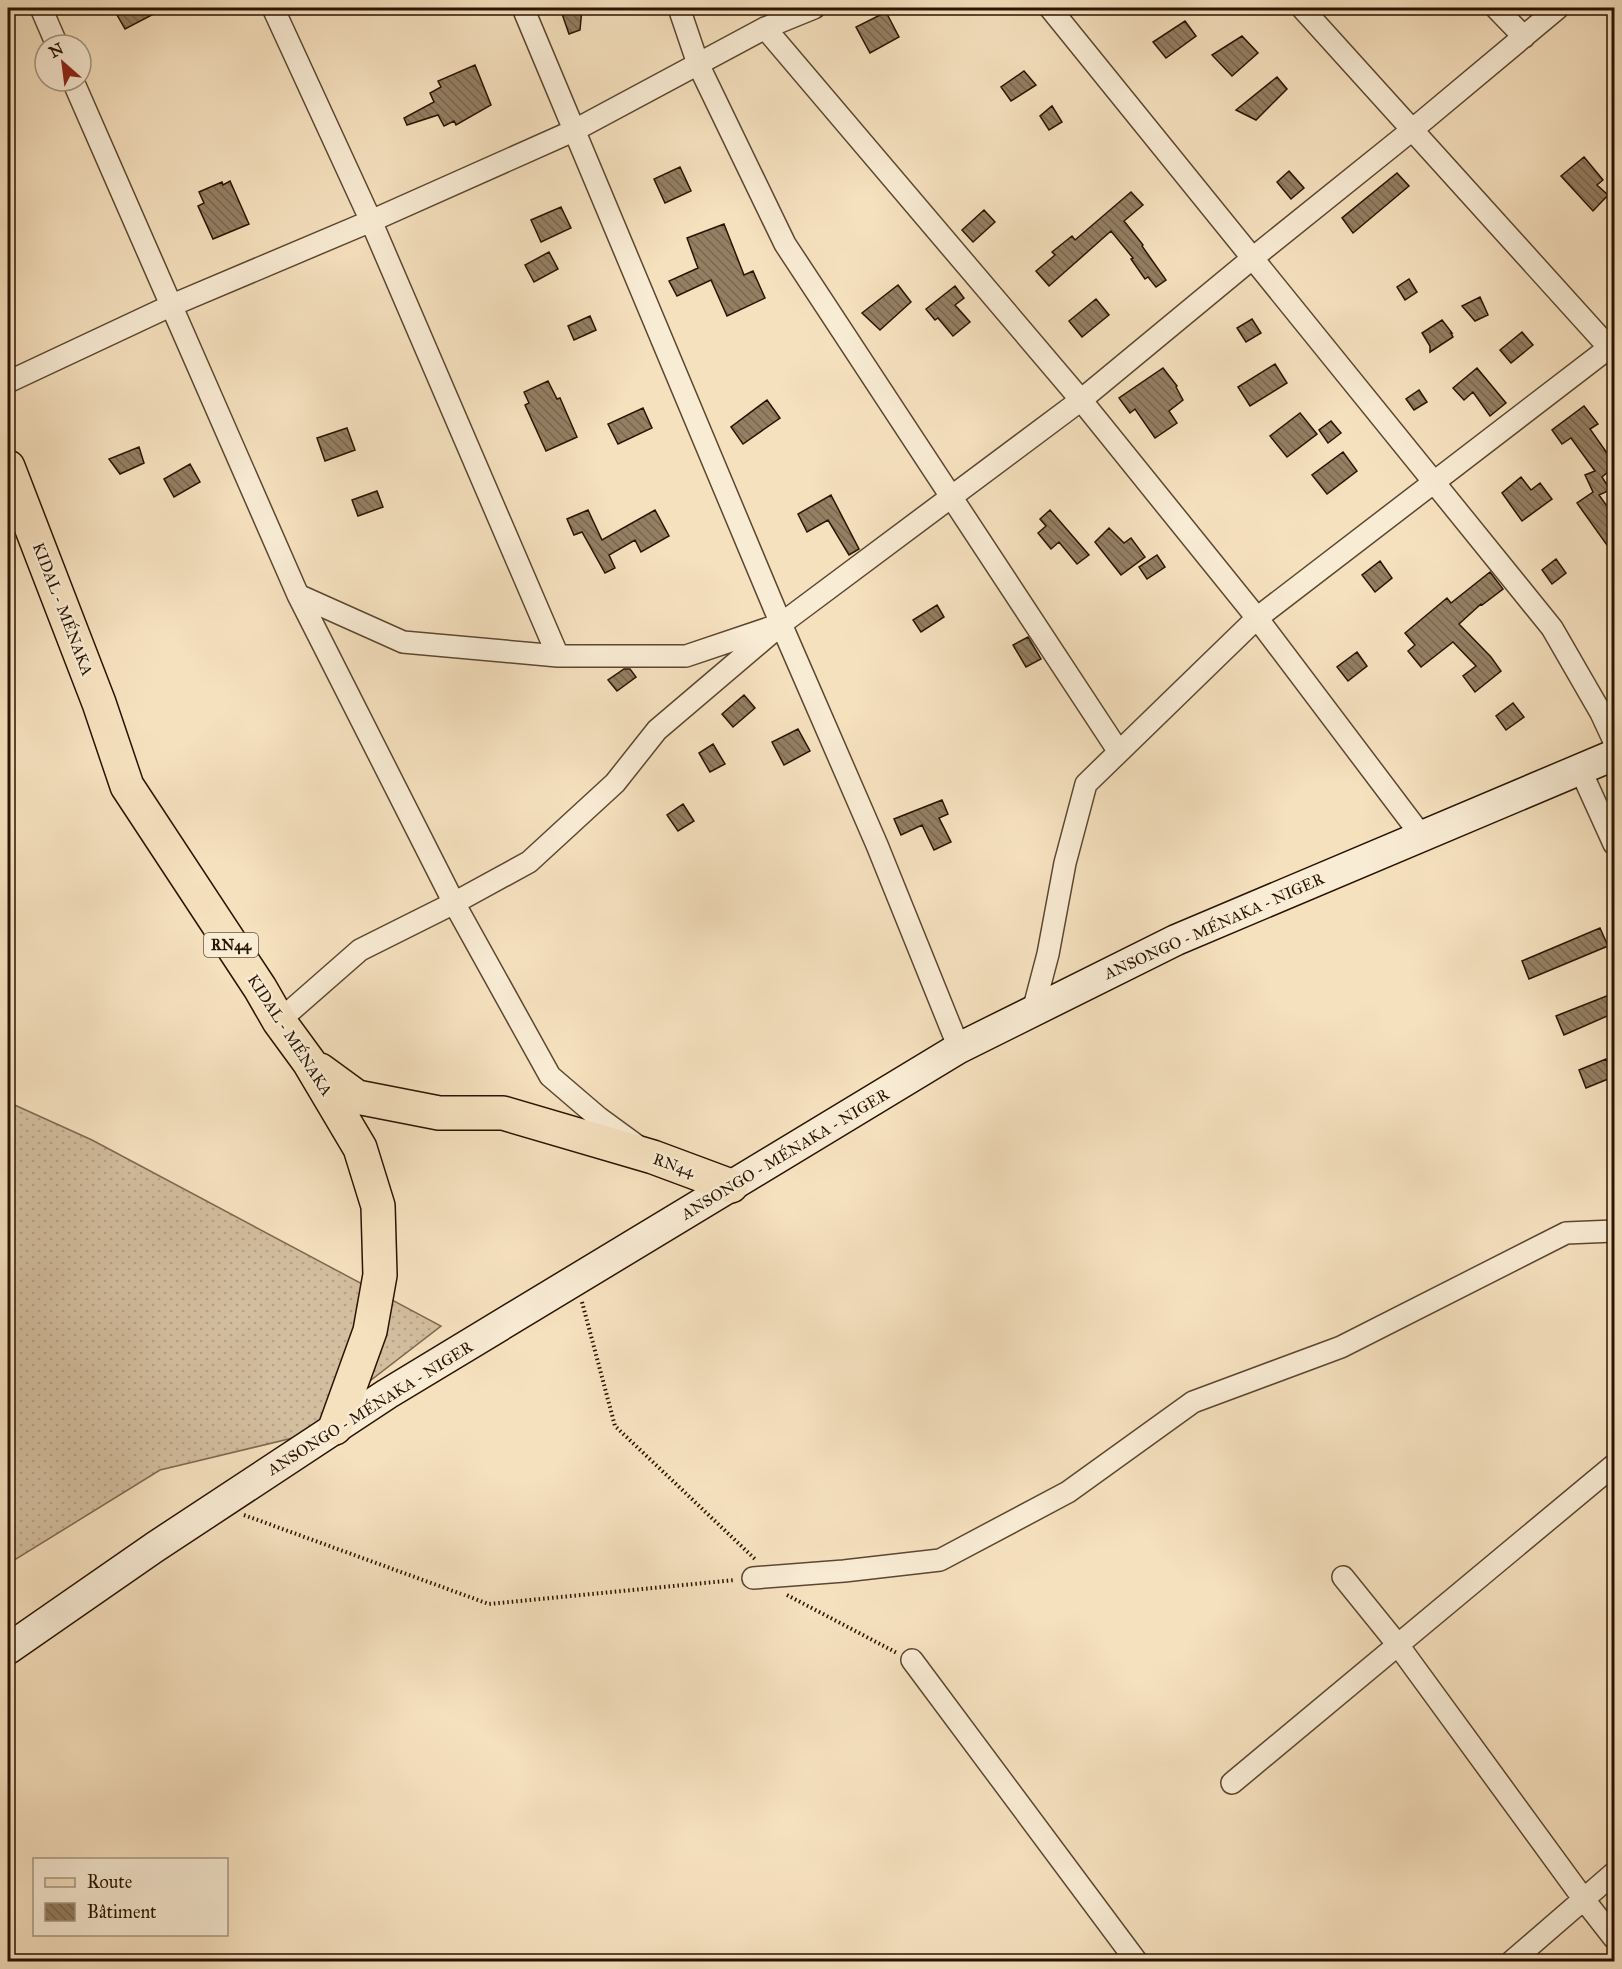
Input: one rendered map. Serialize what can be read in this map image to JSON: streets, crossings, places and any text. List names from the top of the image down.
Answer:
{
  "streets": {
    "main road": ["KIDAL - MÉNAKA", "ANSONGO - MÉNAKA - NIGER", "RN44"]
  },
  "crossings": [
    ["KIDAL - MÉNAKA", "ANSONGO - MÉNAKA - NIGER"],
    ["KIDAL - MÉNAKA", "RN44"],
    ["ANSONGO - MÉNAKA - NIGER", "RN44"]
  ],
  "legend": ["Route", "Bâtiment"],
  "north": "top left"
}
